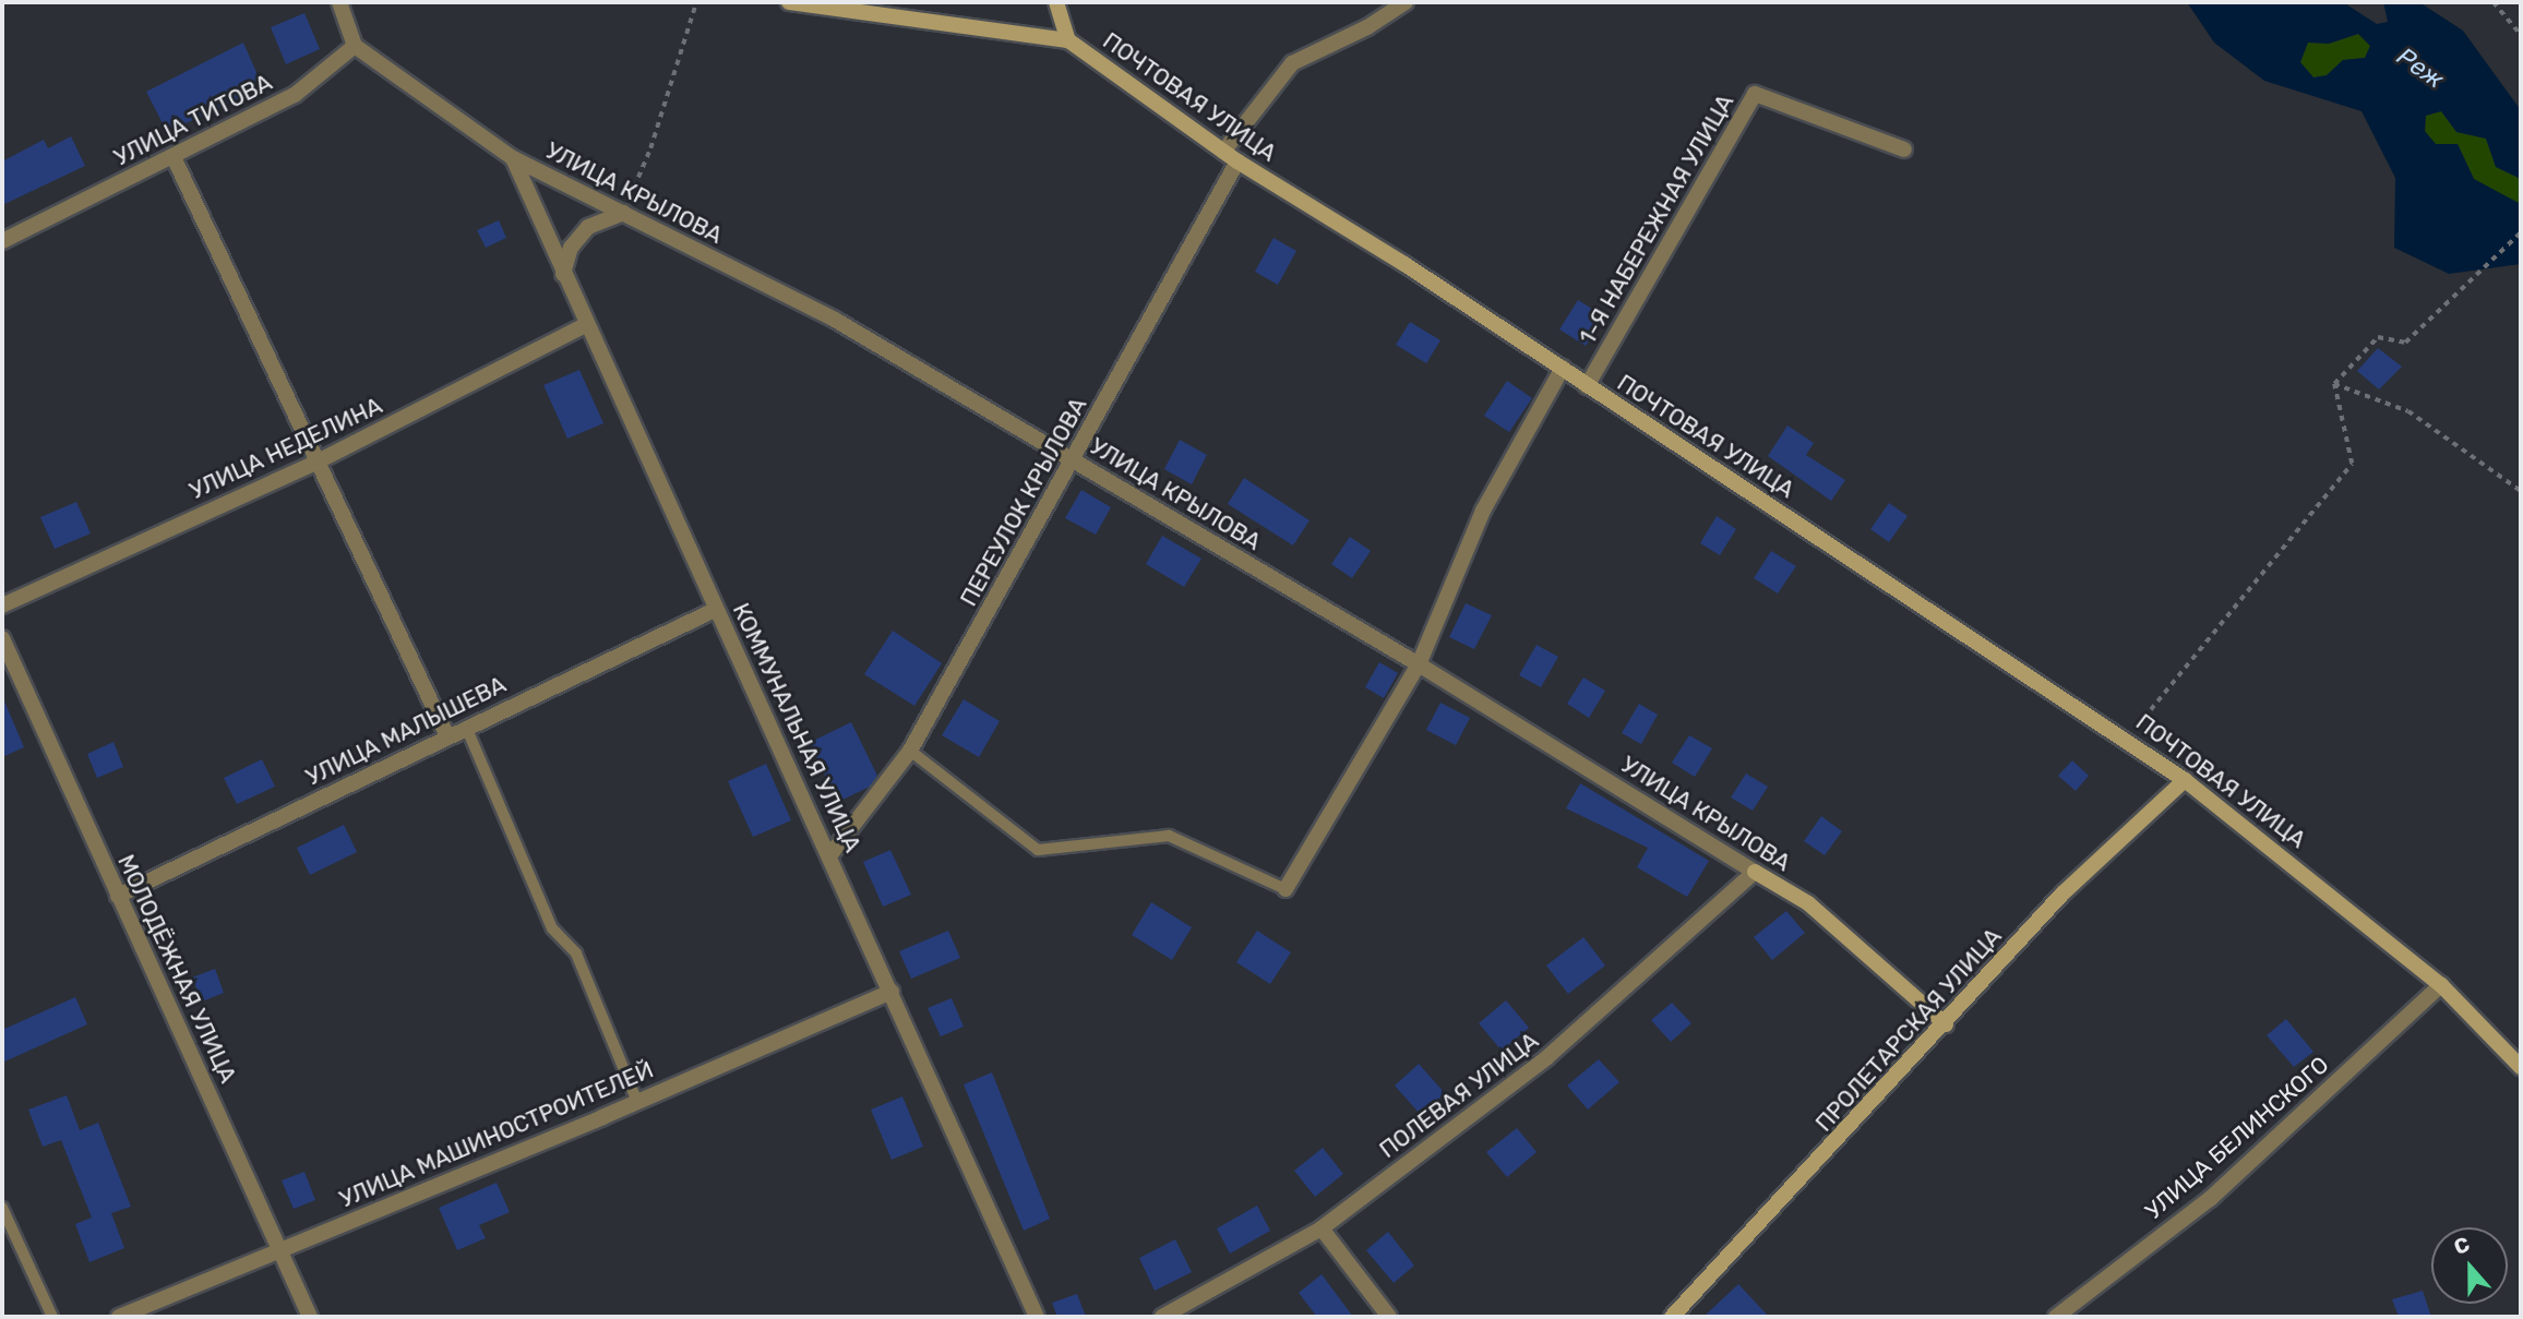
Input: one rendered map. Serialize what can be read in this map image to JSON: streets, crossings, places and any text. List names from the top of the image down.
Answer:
{
  "streets": {
    "main road": ["ПОЧТОВАЯ УЛИЦА", "УЛИЦА КРЫЛОВА", "ПРОЛЕТАРСКАЯ УЛИЦА"],
    "street": [
      "УЛИЦА ТИТОВА",
      "1-Я НАБЕРЕЖНАЯ УЛИЦА",
      "УЛИЦА НЕДЕЛИНА",
      "ПЕРЕУЛОК КРЫЛОВА",
      "КОММУНАЛЬНАЯ УЛИЦА",
      "УЛИЦА МАЛЫШЕВА",
      "МОЛОДЁЖНАЯ УЛИЦА",
      "ПОЛЕВАЯ УЛИЦА",
      "УЛИЦА МАШИНОСТРОИТЕЛЕЙ",
      "УЛИЦА БЕЛИНСКОГО"
    ]
  },
  "crossings": [
    ["ПОЧТОВАЯ УЛИЦА", "1-Я НАБЕРЕЖНАЯ УЛИЦА"],
    ["ПОЧТОВАЯ УЛИЦА", "ПЕРЕУЛОК КРЫЛОВА"],
    ["ПОЧТОВАЯ УЛИЦА", "ПРОЛЕТАРСКАЯ УЛИЦА"],
    ["ПОЧТОВАЯ УЛИЦА", "УЛИЦА БЕЛИНСКОГО"],
    ["УЛИЦА ТИТОВА", "УЛИЦА КРЫЛОВА"],
    ["УЛИЦА КРЫЛОВА", "ПЕРЕУЛОК КРЫЛОВА"],
    ["УЛИЦА КРЫЛОВА", "КОММУНАЛЬНАЯ УЛИЦА"],
    ["УЛИЦА КРЫЛОВА", "ПРОЛЕТАРСКАЯ УЛИЦА"],
    ["УЛИЦА КРЫЛОВА", "ПОЛЕВАЯ УЛИЦА"],
    ["УЛИЦА НЕДЕЛИНА", "КОММУНАЛЬНАЯ УЛИЦА"],
    ["ПЕРЕУЛОК КРЫЛОВА", "КОММУНАЛЬНАЯ УЛИЦА"],
    ["КОММУНАЛЬНАЯ УЛИЦА", "УЛИЦА МАЛЫШЕВА"],
    ["КОММУНАЛЬНАЯ УЛИЦА", "УЛИЦА МАШИНОСТРОИТЕЛЕЙ"],
    ["УЛИЦА МАЛЫШЕВА", "МОЛОДЁЖНАЯ УЛИЦА"],
    ["МОЛОДЁЖНАЯ УЛИЦА", "УЛИЦА МАШИНОСТРОИТЕЛЕЙ"]
  ],
  "water": ["Реж"],
  "north": "top"
}
